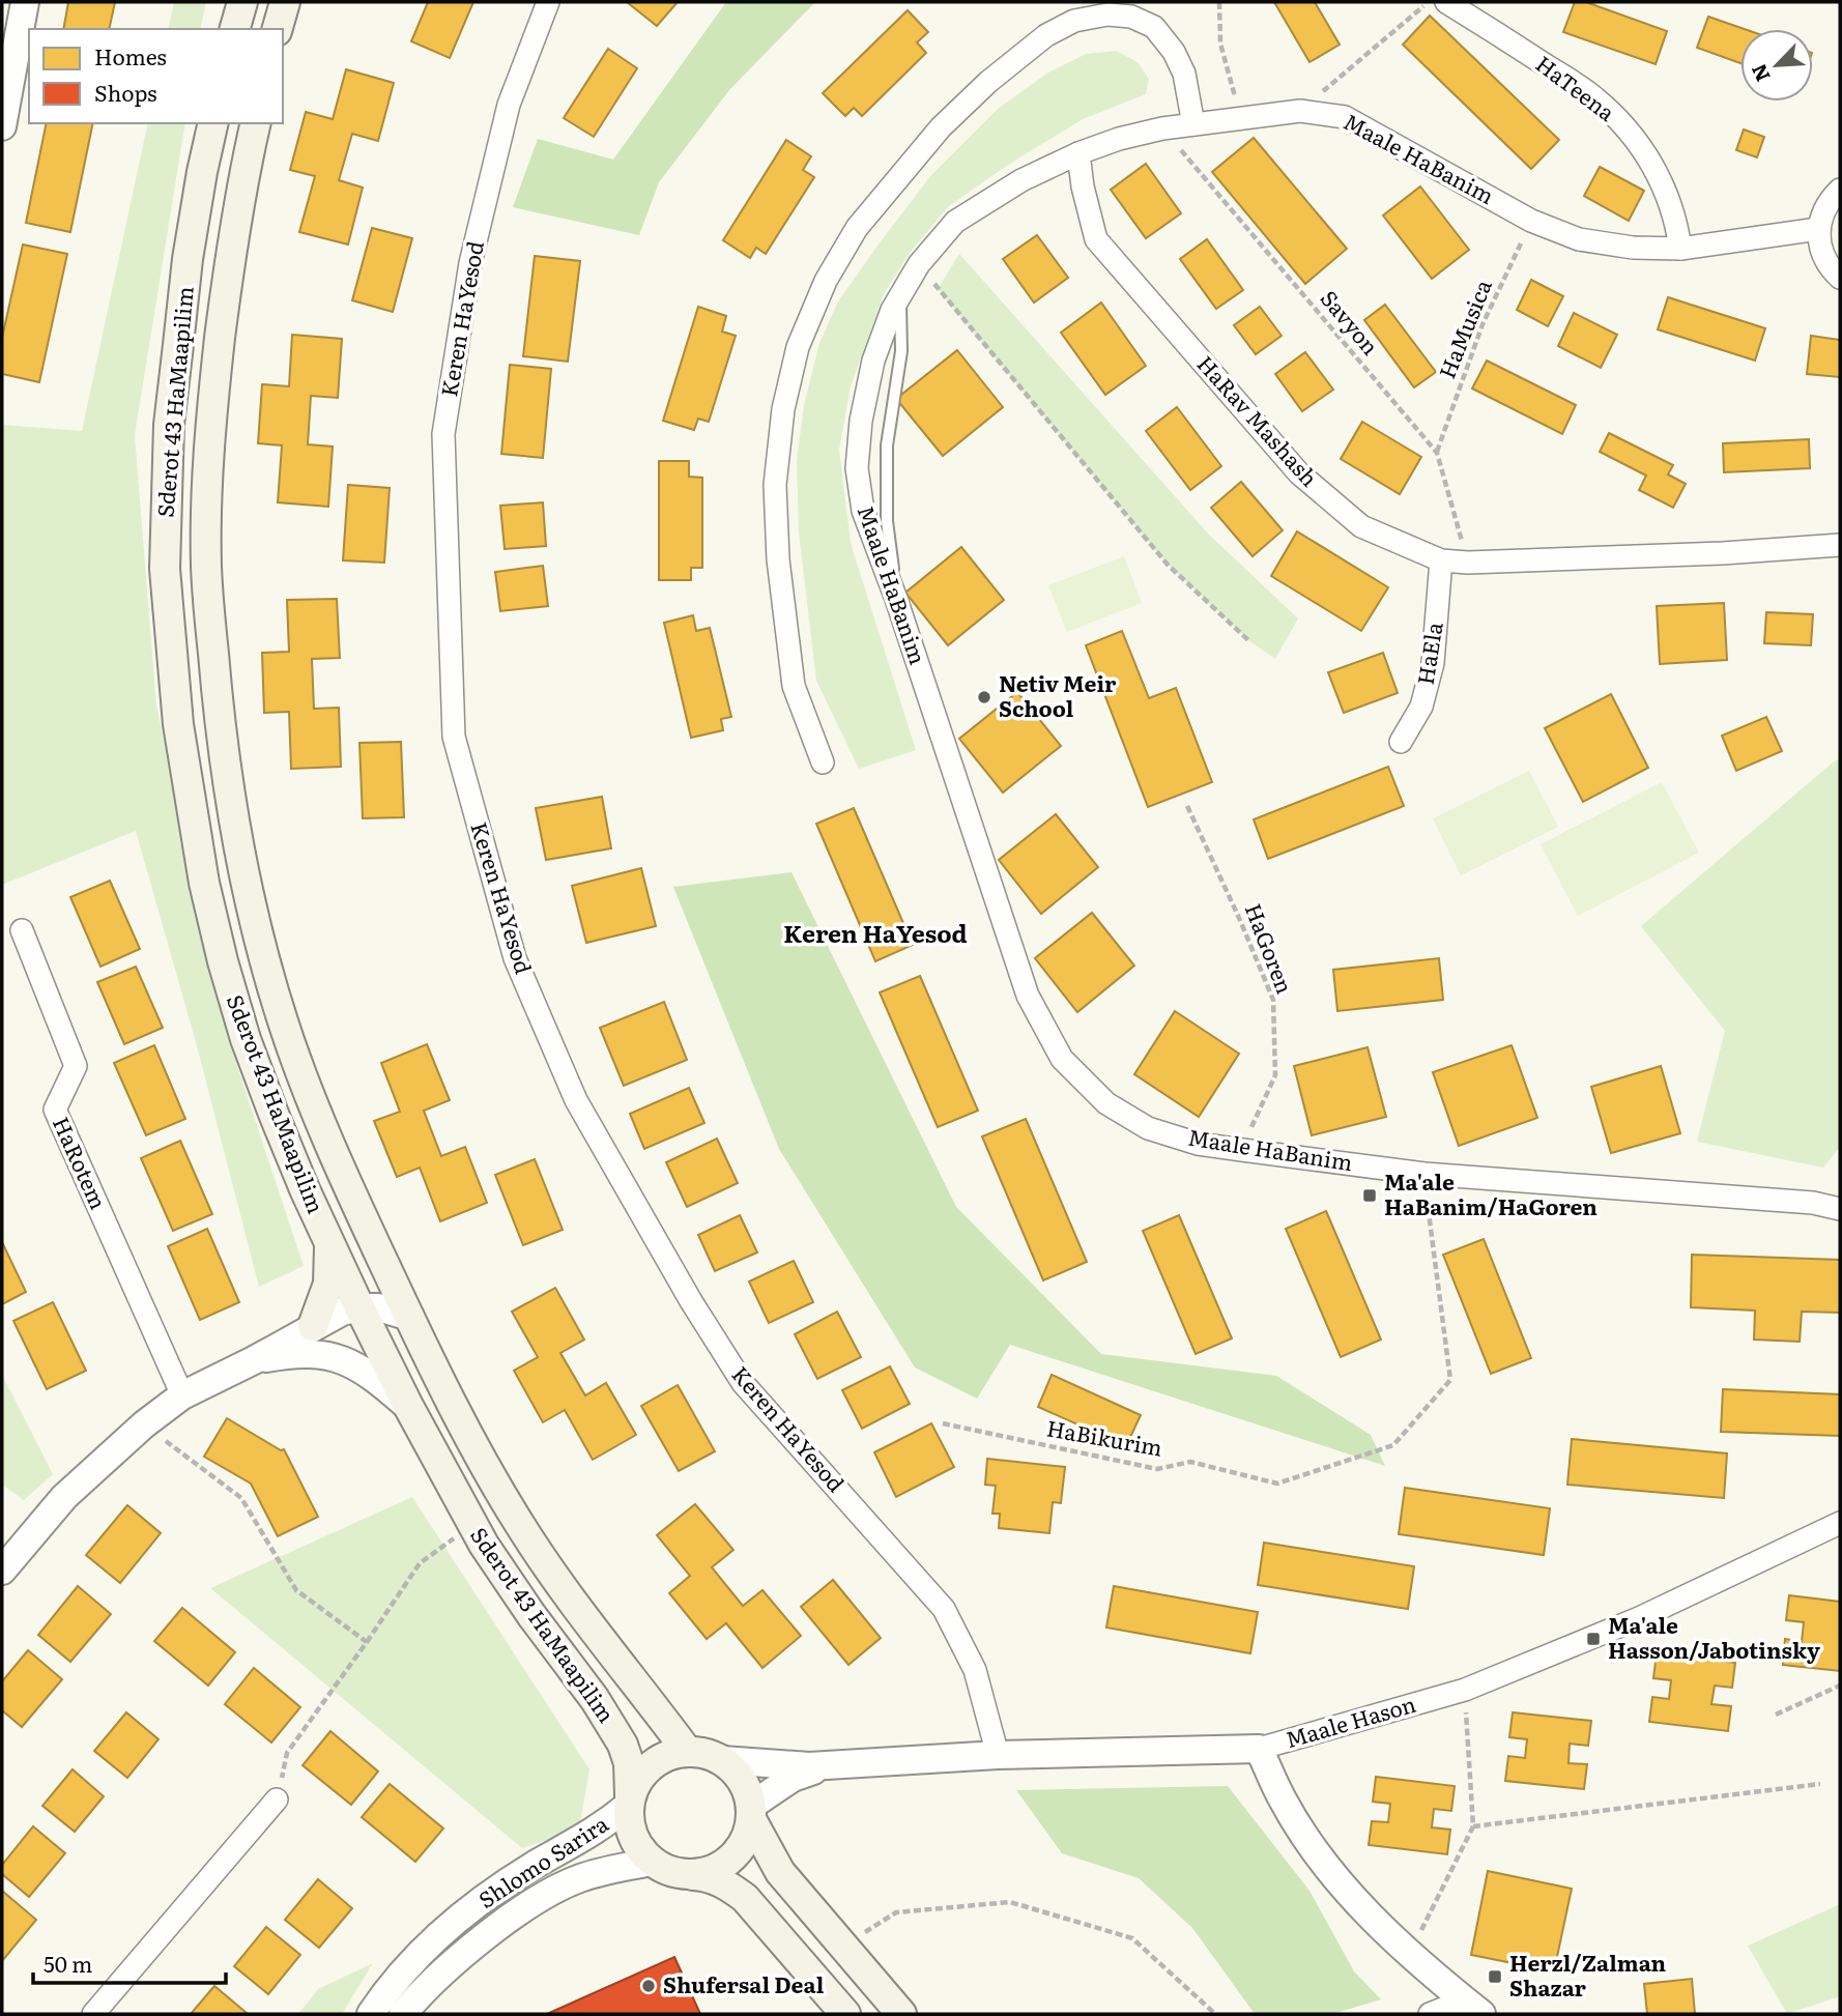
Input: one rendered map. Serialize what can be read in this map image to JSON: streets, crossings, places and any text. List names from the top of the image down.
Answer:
{
  "streets": {
    "main road": ["Sderot 43 HaMaapilim"],
    "street": [
      "HaTeena",
      "Maale HaBanim",
      "Keren HaYesod",
      "HaRav Mashash",
      "HaEla",
      "HaRotem",
      "Maale Hason",
      "Shlomo Sarira"
    ],
    "path": [
      "Savyon",
      "HaMusica",
      "HaGoren",
      "HaBikurim"
    ]
  },
  "crossings": [
    ["HaTeena", "Maale HaBanim"],
    ["Maale HaBanim", "Savyon"],
    ["Maale HaBanim", "HaMusica"],
    ["Maale HaBanim", "HaRav Mashash"],
    ["Maale HaBanim", "HaGoren"],
    ["Maale HaBanim", "HaBikurim"],
    ["Keren HaYesod", "Maale Hason"],
    ["Savyon", "HaMusica"],
    ["Savyon", "HaRav Mashash"],
    ["Sderot 43 HaMaapilim", "Maale Hason"],
    ["Sderot 43 HaMaapilim", "Shlomo Sarira"],
    ["HaRav Mashash", "HaEla"],
    ["Maale Hason", "Shlomo Sarira"]
  ],
  "districts": ["Keren HaYesod"],
  "places": {
    "other": ["Netiv Meir School", "Shufersal Deal"],
    "transit": ["Ma'ale HaBanim/HaGoren", "Ma'ale Hasson/Jabotinsky", "Herzl/Zalman Shazar"]
  },
  "legend": ["Homes", "Shops"],
  "scale_bar": "50 m",
  "north": "bottom left"
}
